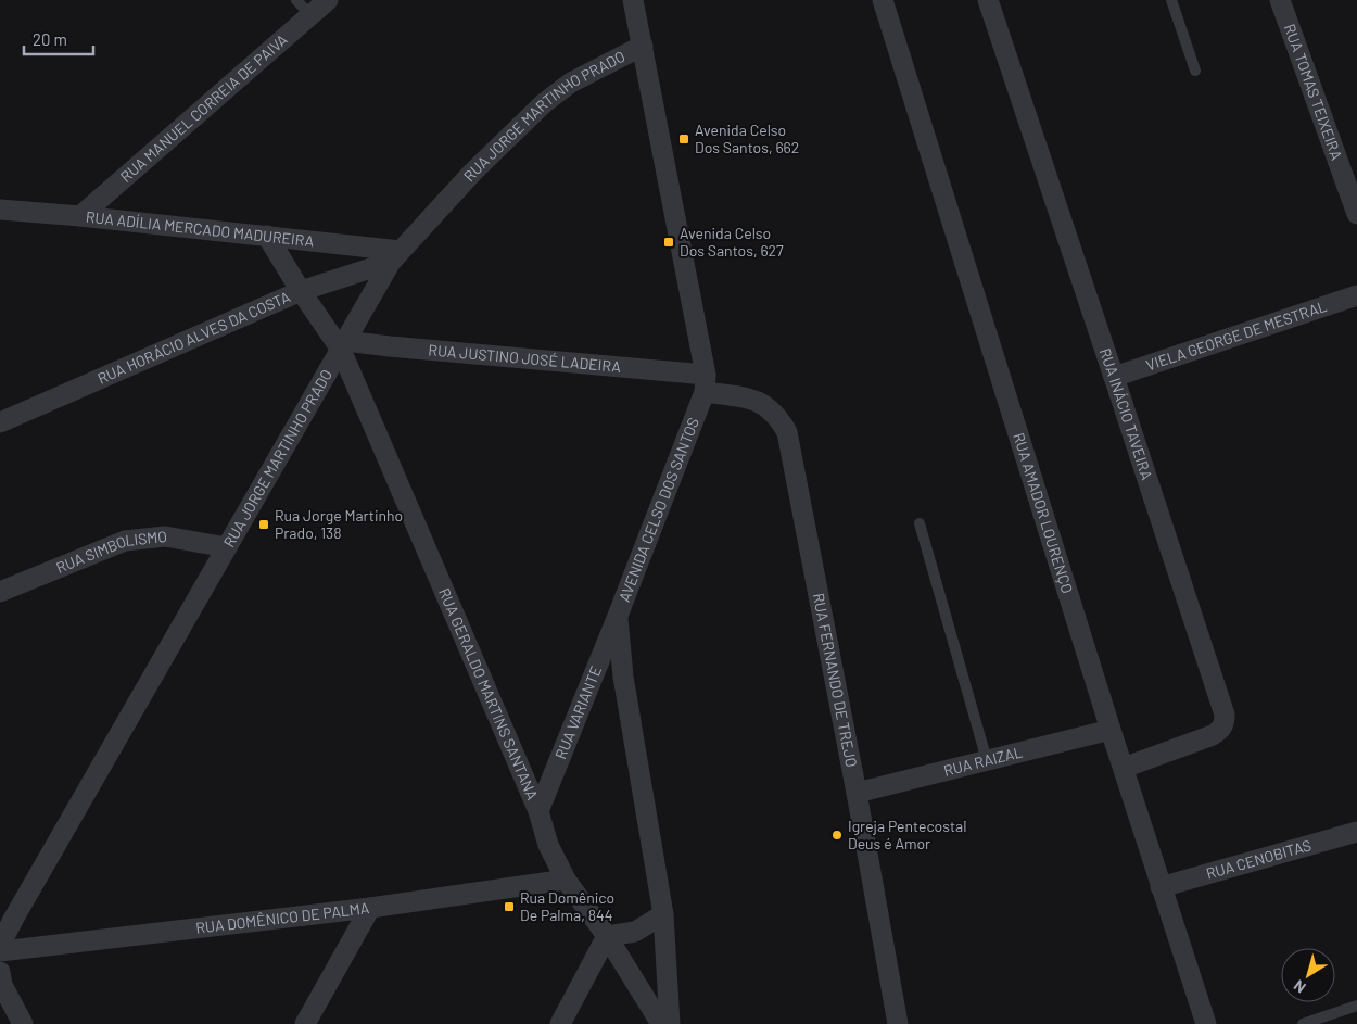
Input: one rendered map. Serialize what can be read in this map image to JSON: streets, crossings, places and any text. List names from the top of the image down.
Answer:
{
  "streets": {
    "street": [
      "RUA TOMAS TEIXEIRA",
      "RUA MANUEL CORREIA DE PAIVA",
      "RUA JORGE MARTINHO PRADO",
      "RUA ADÍLIA MERCADO MADUREIRA",
      "VIELA GEORGE DE MESTRAL",
      "RUA HORÁCIO ALVES DA COSTA",
      "RUA JUSTINO JOSÉ LADEIRA",
      "RUA INÁCIO TAVEIRA",
      "AVENIDA CELSO DOS SANTOS",
      "RUA AMADOR LOURENÇO",
      "RUA SIMBOLISMO",
      "RUA FERNANDO DE TREJO",
      "RUA GERALDO MARTINS SANTANA",
      "RUA VARIANTE",
      "RUA RAIZAL",
      "RUA CENOBITAS",
      "RUA DOMÊNICO DE PALMA"
    ]
  },
  "crossings": [
    ["RUA MANUEL CORREIA DE PAIVA", "RUA ADÍLIA MERCADO MADUREIRA"],
    ["RUA JORGE MARTINHO PRADO", "RUA ADÍLIA MERCADO MADUREIRA"],
    ["RUA JORGE MARTINHO PRADO", "RUA HORÁCIO ALVES DA COSTA"],
    ["RUA JORGE MARTINHO PRADO", "RUA JUSTINO JOSÉ LADEIRA"],
    ["RUA JORGE MARTINHO PRADO", "RUA SIMBOLISMO"],
    ["RUA JORGE MARTINHO PRADO", "RUA GERALDO MARTINS SANTANA"],
    ["RUA ADÍLIA MERCADO MADUREIRA", "RUA HORÁCIO ALVES DA COSTA"],
    ["RUA ADÍLIA MERCADO MADUREIRA", "RUA GERALDO MARTINS SANTANA"],
    ["VIELA GEORGE DE MESTRAL", "RUA INÁCIO TAVEIRA"],
    ["RUA HORÁCIO ALVES DA COSTA", "RUA GERALDO MARTINS SANTANA"],
    ["RUA JUSTINO JOSÉ LADEIRA", "AVENIDA CELSO DOS SANTOS"],
    ["RUA JUSTINO JOSÉ LADEIRA", "RUA FERNANDO DE TREJO"],
    ["RUA JUSTINO JOSÉ LADEIRA", "RUA GERALDO MARTINS SANTANA"],
    ["RUA INÁCIO TAVEIRA", "RUA AMADOR LOURENÇO"],
    ["AVENIDA CELSO DOS SANTOS", "RUA FERNANDO DE TREJO"],
    ["AVENIDA CELSO DOS SANTOS", "RUA VARIANTE"],
    ["RUA AMADOR LOURENÇO", "RUA RAIZAL"],
    ["RUA AMADOR LOURENÇO", "RUA CENOBITAS"],
    ["RUA FERNANDO DE TREJO", "RUA RAIZAL"],
    ["RUA GERALDO MARTINS SANTANA", "RUA VARIANTE"],
    ["RUA GERALDO MARTINS SANTANA", "RUA DOMÊNICO DE PALMA"]
  ],
  "places": {
    "transit": [
      "Avenida Celso Dos Santos, 662",
      "Avenida Celso Dos Santos, 627",
      "Rua Jorge Martinho Prado, 138",
      "Rua Domênico De Palma, 844"
    ],
    "other": ["Igreja Pentecostal Deus é Amor"]
  },
  "scale_bar": "20 m",
  "north": "bottom left"
}
